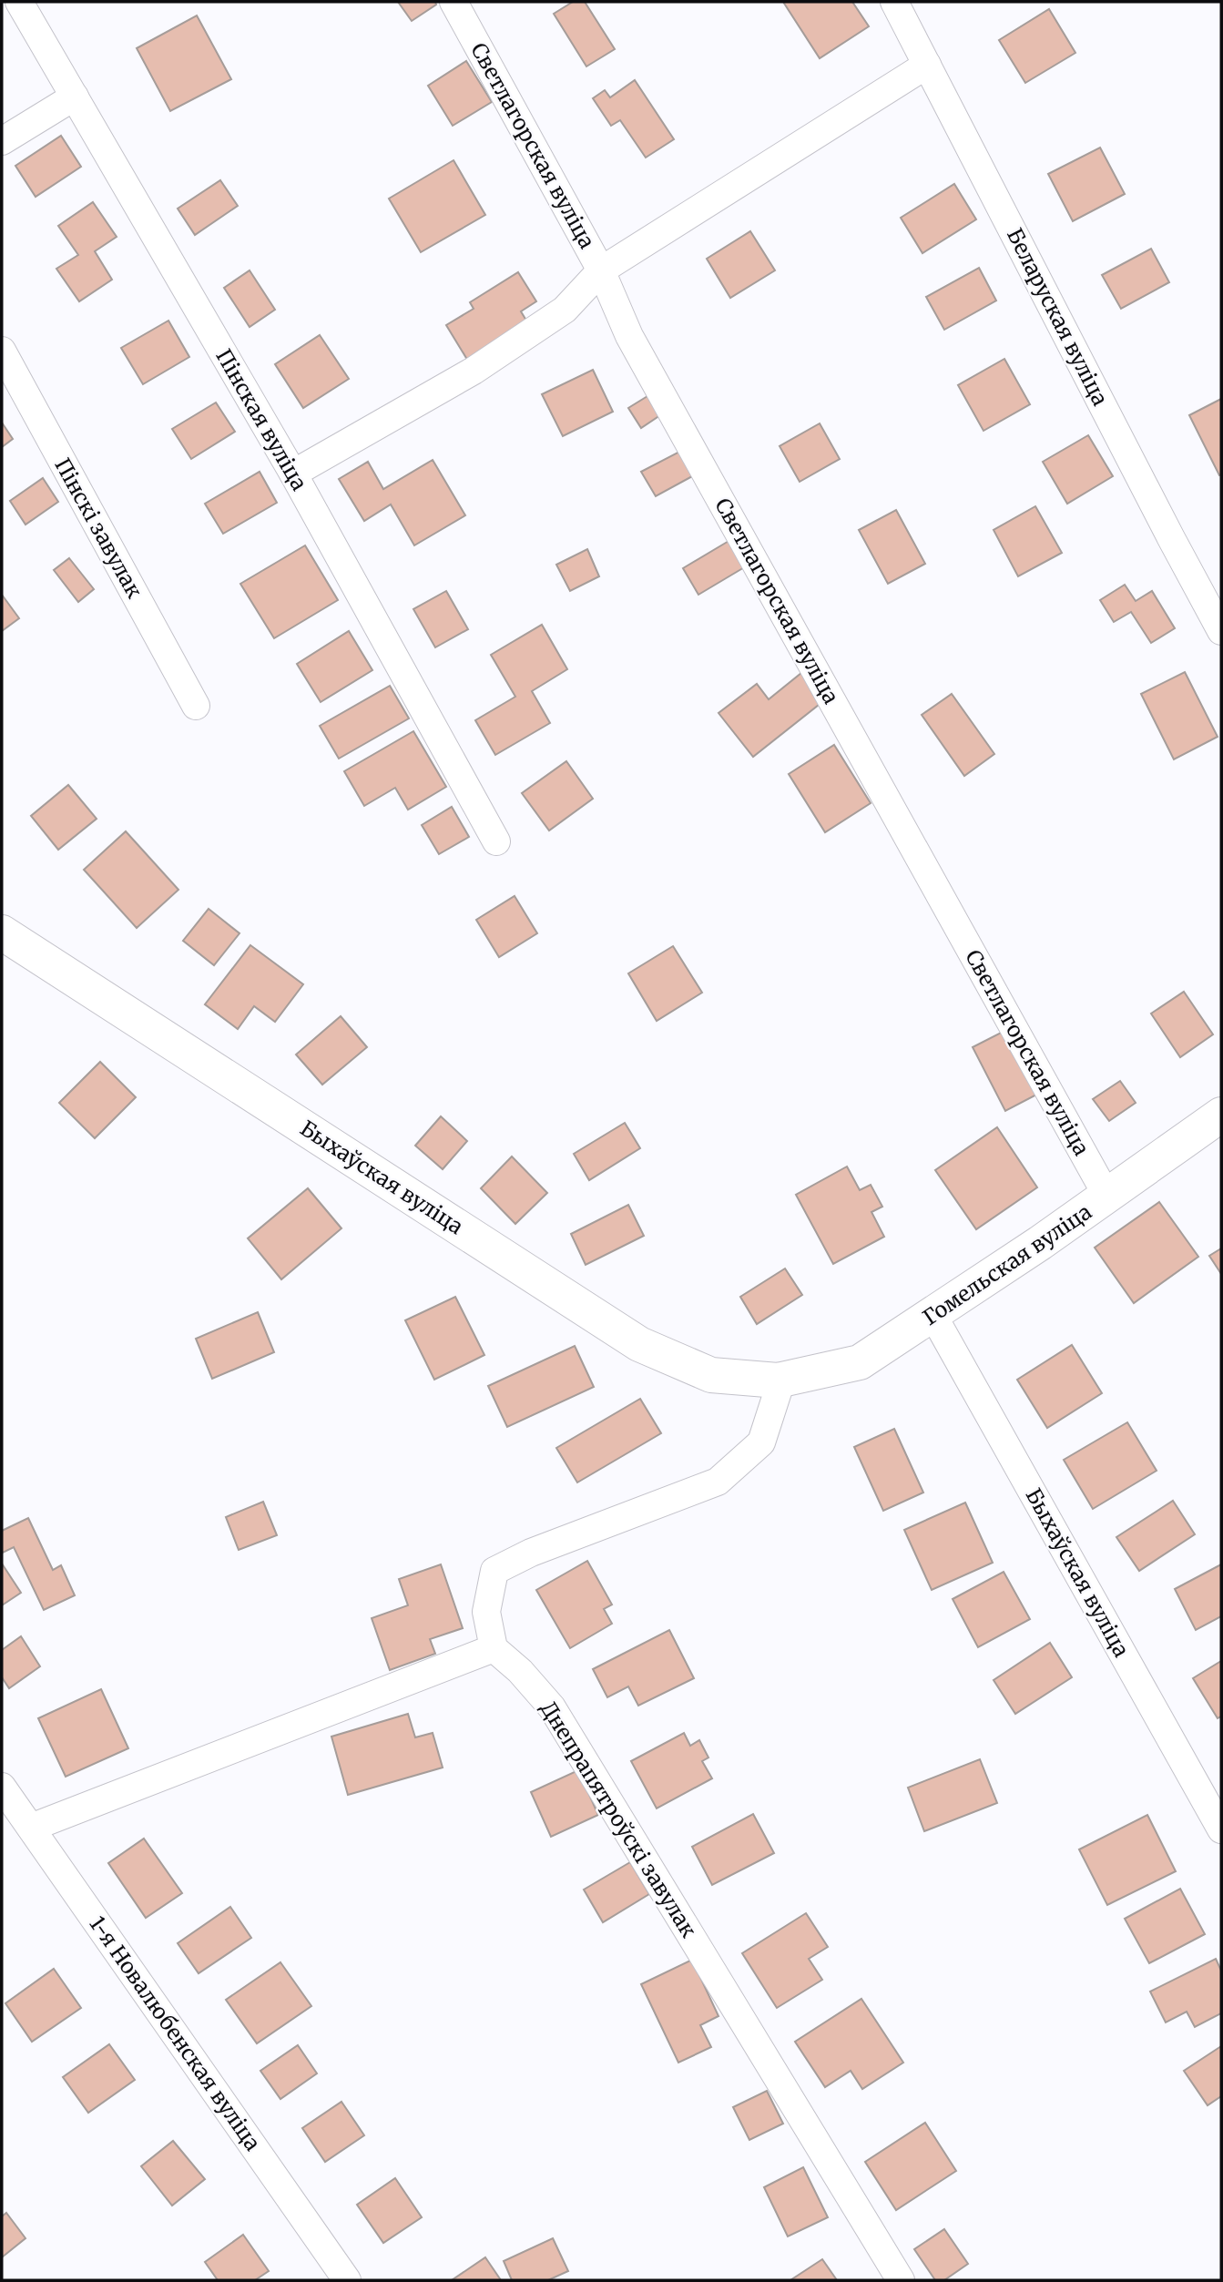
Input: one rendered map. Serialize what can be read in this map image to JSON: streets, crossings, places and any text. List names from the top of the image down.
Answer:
{
  "streets": {
    "main road": ["Быхаўская вуліца", "Гомельская вуліца"],
    "street": [
      "Светлагорская вуліца",
      "Беларуская вуліца",
      "Пінская вуліца",
      "Пінскі завулак",
      "Днепрапятроўскі завулак",
      "1-я Новалюбенская вуліца"
    ]
  },
  "crossings": [
    ["Светлагорская вуліца", "Гомельская вуліца"],
    ["Быхаўская вуліца", "Гомельская вуліца"]
  ]
}
